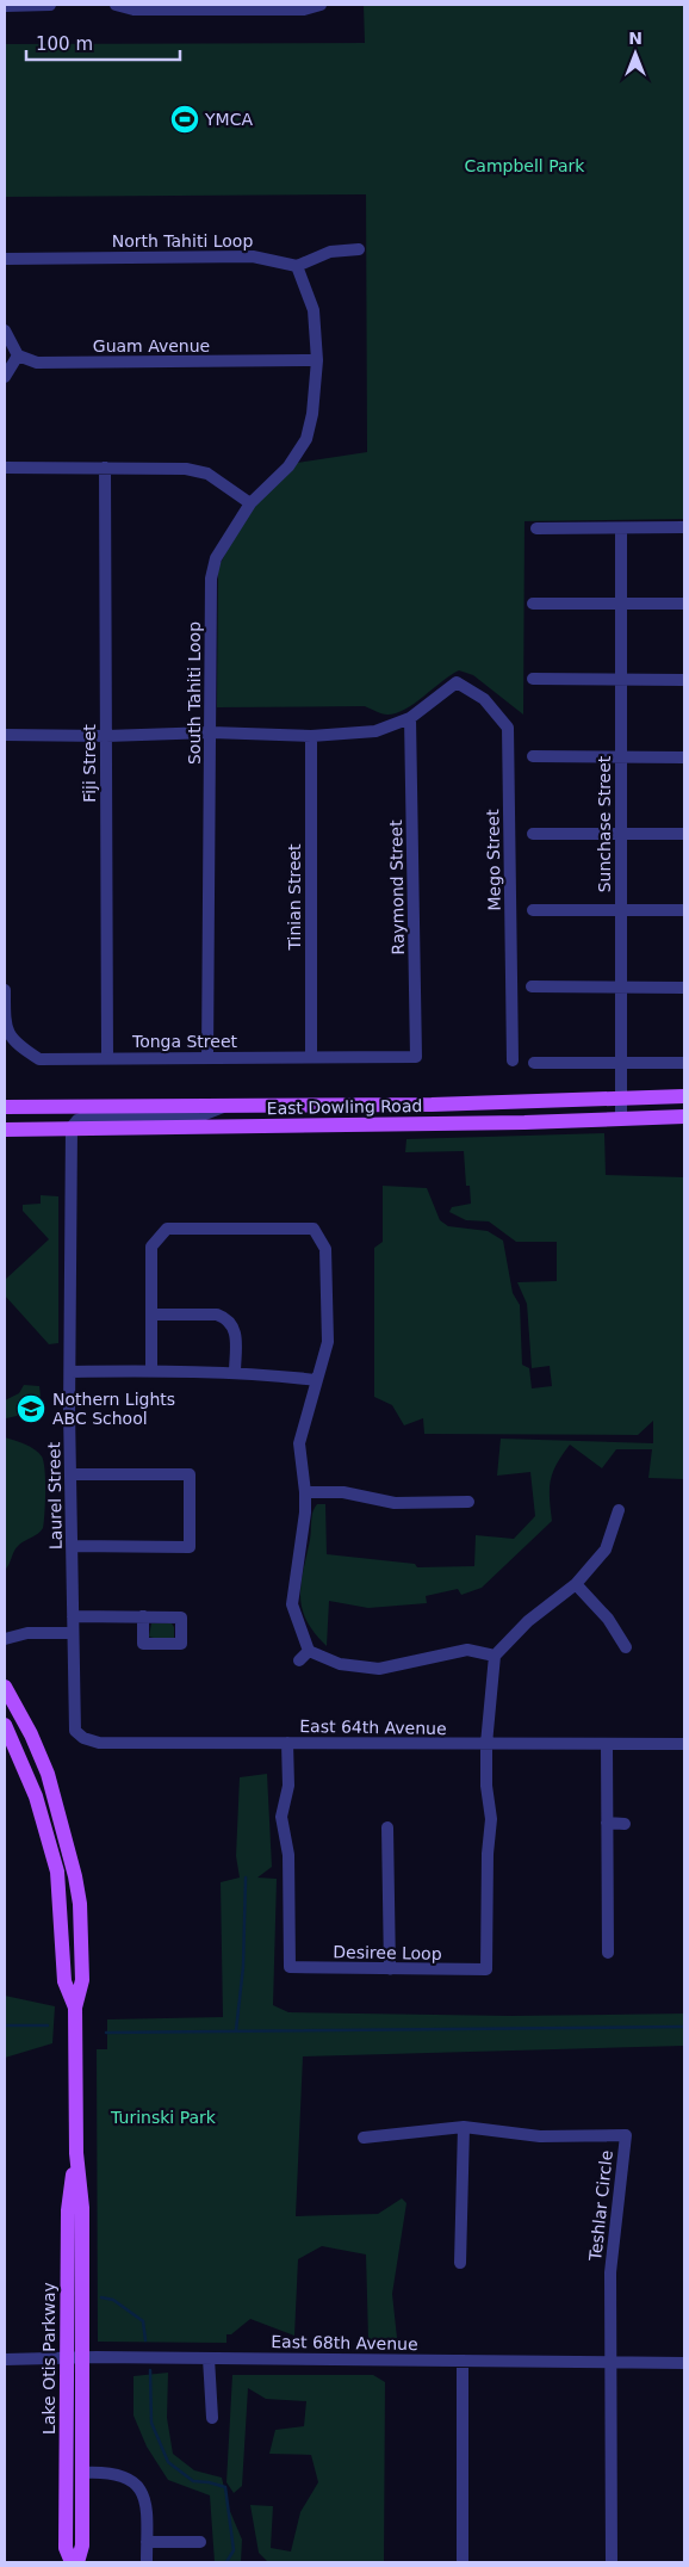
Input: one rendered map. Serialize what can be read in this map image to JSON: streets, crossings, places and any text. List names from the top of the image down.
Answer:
{
  "streets": {
    "main road": ["East Dowling Road", "Lake Otis Parkway"],
    "street": [
      "North Tahiti Loop",
      "Guam Avenue",
      "South Tahiti Loop",
      "Fiji Street",
      "Sunchase Street",
      "Mego Street",
      "Raymond Street",
      "Tinian Street",
      "Tonga Street",
      "Laurel Street",
      "East 64th Avenue",
      "Desiree Loop",
      "Teshlar Circle",
      "East 68th Avenue"
    ]
  },
  "crossings": [
    ["Guam Avenue", "South Tahiti Loop"],
    ["South Tahiti Loop", "Tonga Street"],
    ["Fiji Street", "Tonga Street"],
    ["Sunchase Street", "East Dowling Road"],
    ["Mego Street", "Raymond Street"],
    ["Raymond Street", "Tonga Street"],
    ["Tinian Street", "Tonga Street"],
    ["East Dowling Road", "Laurel Street"],
    ["Laurel Street", "East 64th Avenue"],
    ["East 64th Avenue", "Desiree Loop"],
    ["Teshlar Circle", "East 68th Avenue"],
    ["East 68th Avenue", "Lake Otis Parkway"]
  ],
  "parks": ["Campbell Park", "Turinski Park"],
  "places": {
    "sports": ["YMCA"],
    "school or university": ["Nothern Lights ABC School"]
  },
  "scale_bar": "100 m",
  "north": "top"
}
